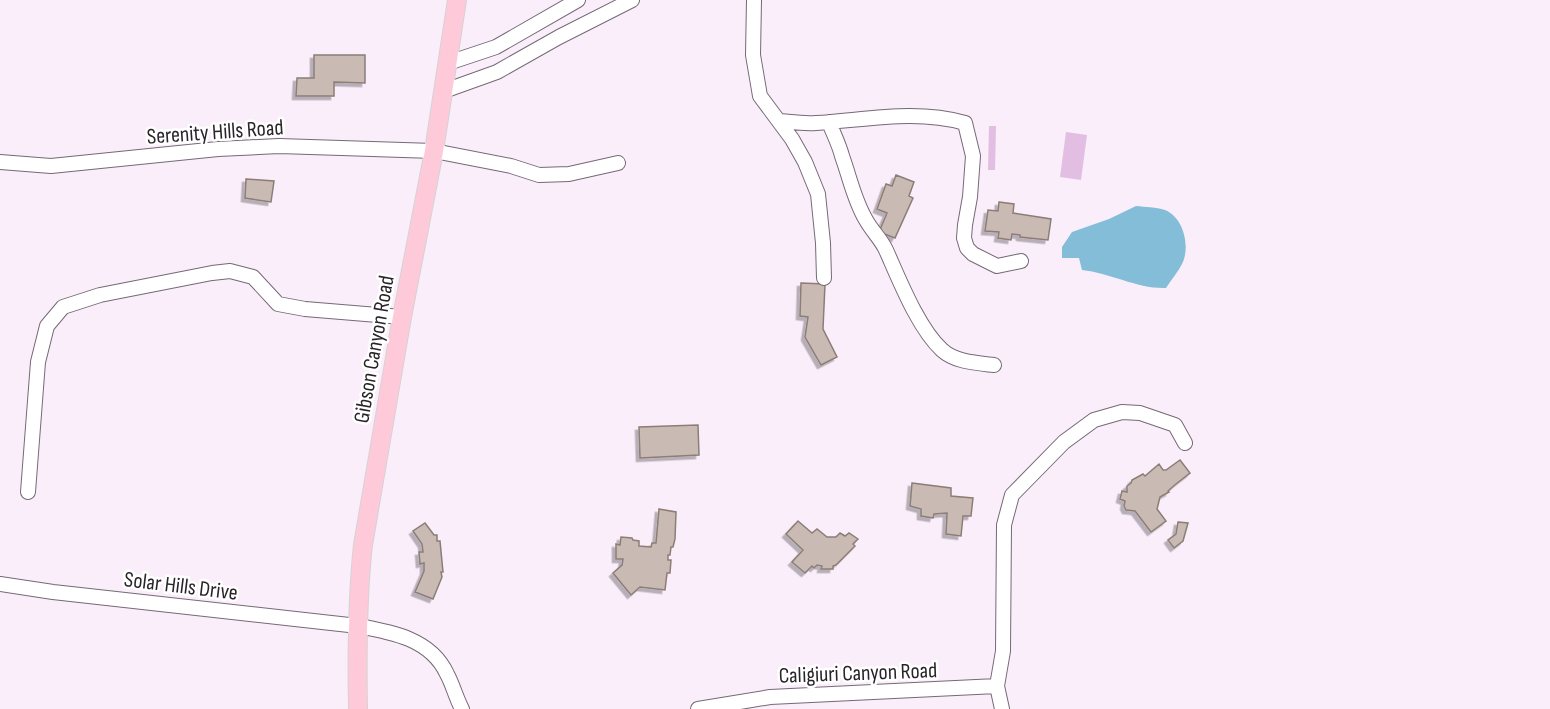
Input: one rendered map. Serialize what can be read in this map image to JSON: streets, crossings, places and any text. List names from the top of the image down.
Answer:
{
  "streets": {
    "main road": ["Gibson Canyon Road"],
    "street": ["Serenity Hills Road", "Solar Hills Drive", "Caligiuri Canyon Road"]
  },
  "crossings": [
    ["Serenity Hills Road", "Gibson Canyon Road"],
    ["Gibson Canyon Road", "Solar Hills Drive"]
  ]
}
